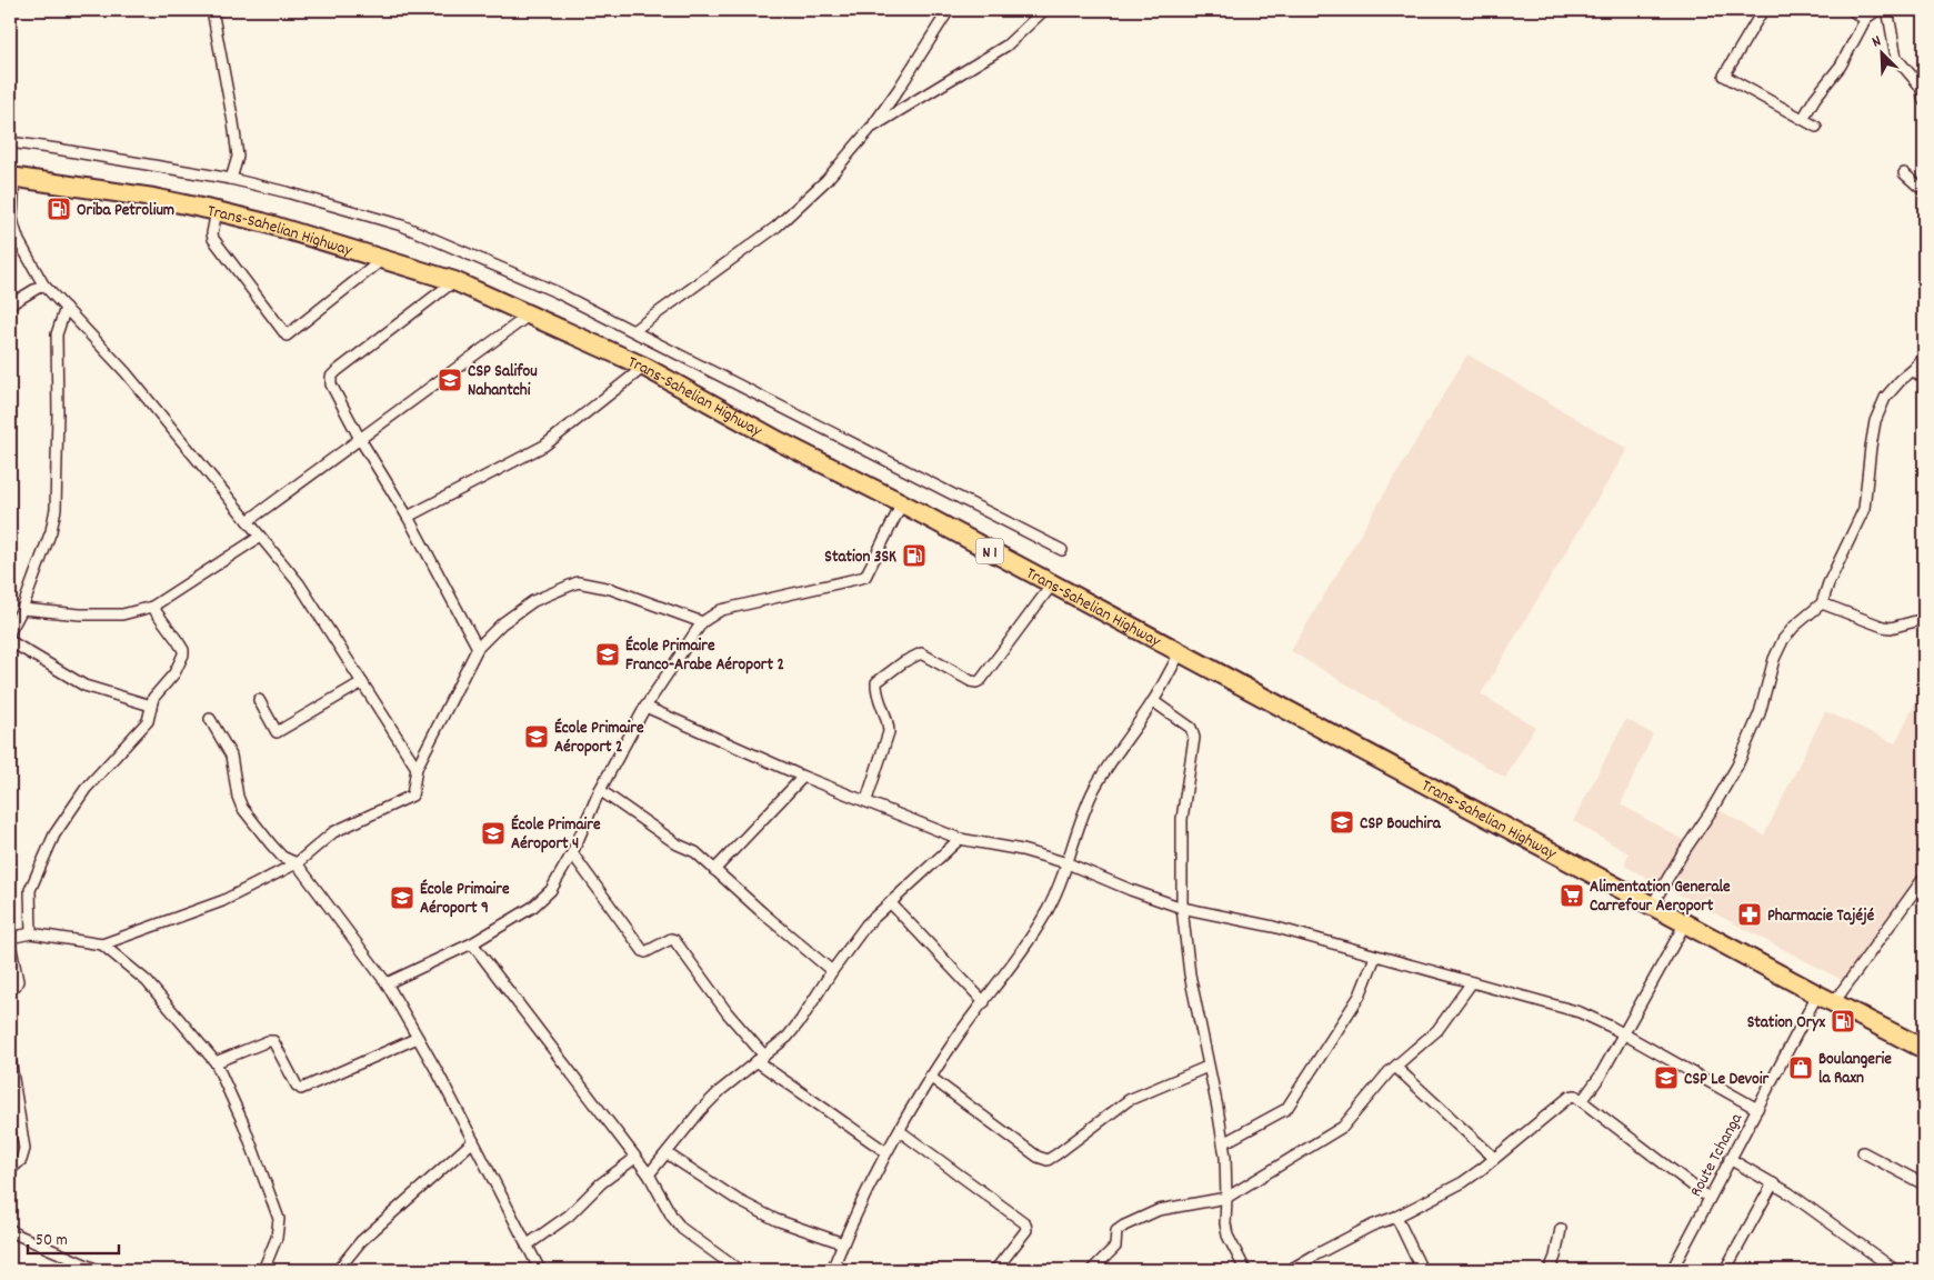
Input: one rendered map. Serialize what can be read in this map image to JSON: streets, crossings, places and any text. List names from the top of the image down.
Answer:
{
  "streets": {
    "highway": ["Trans-Sahelian Highway", "N 1"],
    "street": ["Route Tchanga"]
  },
  "crossings": [
    ["Trans-Sahelian Highway", "Route Tchanga"]
  ],
  "places": {
    "fuel station": ["Oriba Petrolium", "Station 3SK", "Station Oryx"],
    "school or university": [
      "CSP Salifou Nahantchi",
      "École Primaire Franco-Arabe Aéroport 2",
      "École Primaire Aéroport 2",
      "CSP Bouchira",
      "École Primaire Aéroport 4",
      "École Primaire Aéroport 9",
      "CSP Le Devoir"
    ],
    "supermarket": ["Alimentation Generale Carrefour Aeroport"],
    "pharmacy": ["Pharmacie Tajéjé"],
    "shop": ["Boulangerie la Raxn"]
  },
  "scale_bar": "50 m",
  "north": "top left"
}
